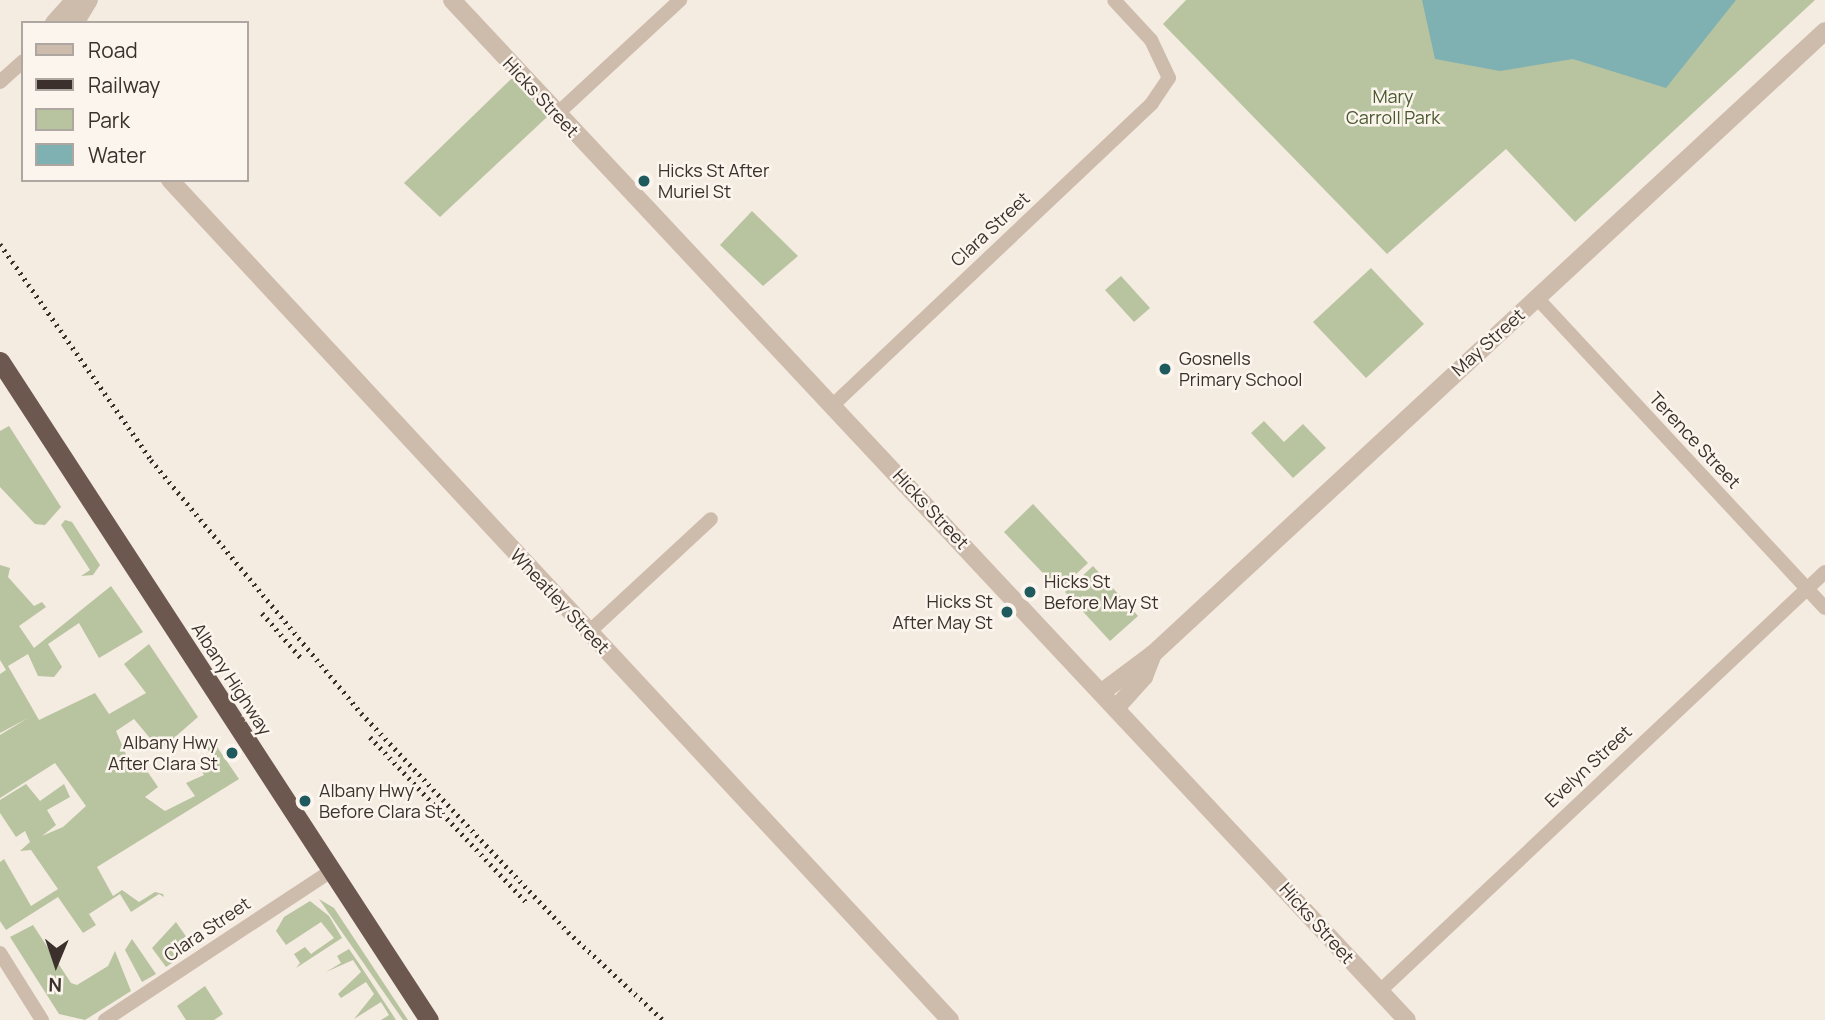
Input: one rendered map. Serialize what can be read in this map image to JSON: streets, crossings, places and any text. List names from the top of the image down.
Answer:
{
  "streets": {
    "highway": ["Albany Highway"],
    "street": [
      "Hicks Street",
      "Clara Street",
      "May Street",
      "Terence Street",
      "Wheatley Street",
      "Evelyn Street"
    ]
  },
  "crossings": [
    ["Hicks Street", "Clara Street"],
    ["Hicks Street", "May Street"],
    ["Hicks Street", "Evelyn Street"],
    ["Clara Street", "Albany Highway"],
    ["May Street", "Terence Street"],
    ["Terence Street", "Evelyn Street"]
  ],
  "parks": ["Mary Carroll Park"],
  "places": [
    "Hicks St After Muriel St",
    "Gosnells Primary School",
    "Hicks St Before May St",
    "Hicks St After May St",
    "Albany Hwy After Clara St",
    "Albany Hwy Before Clara St"
  ],
  "legend": [
    "Road",
    "Railway",
    "Park",
    "Water"
  ],
  "north": "bottom"
}
